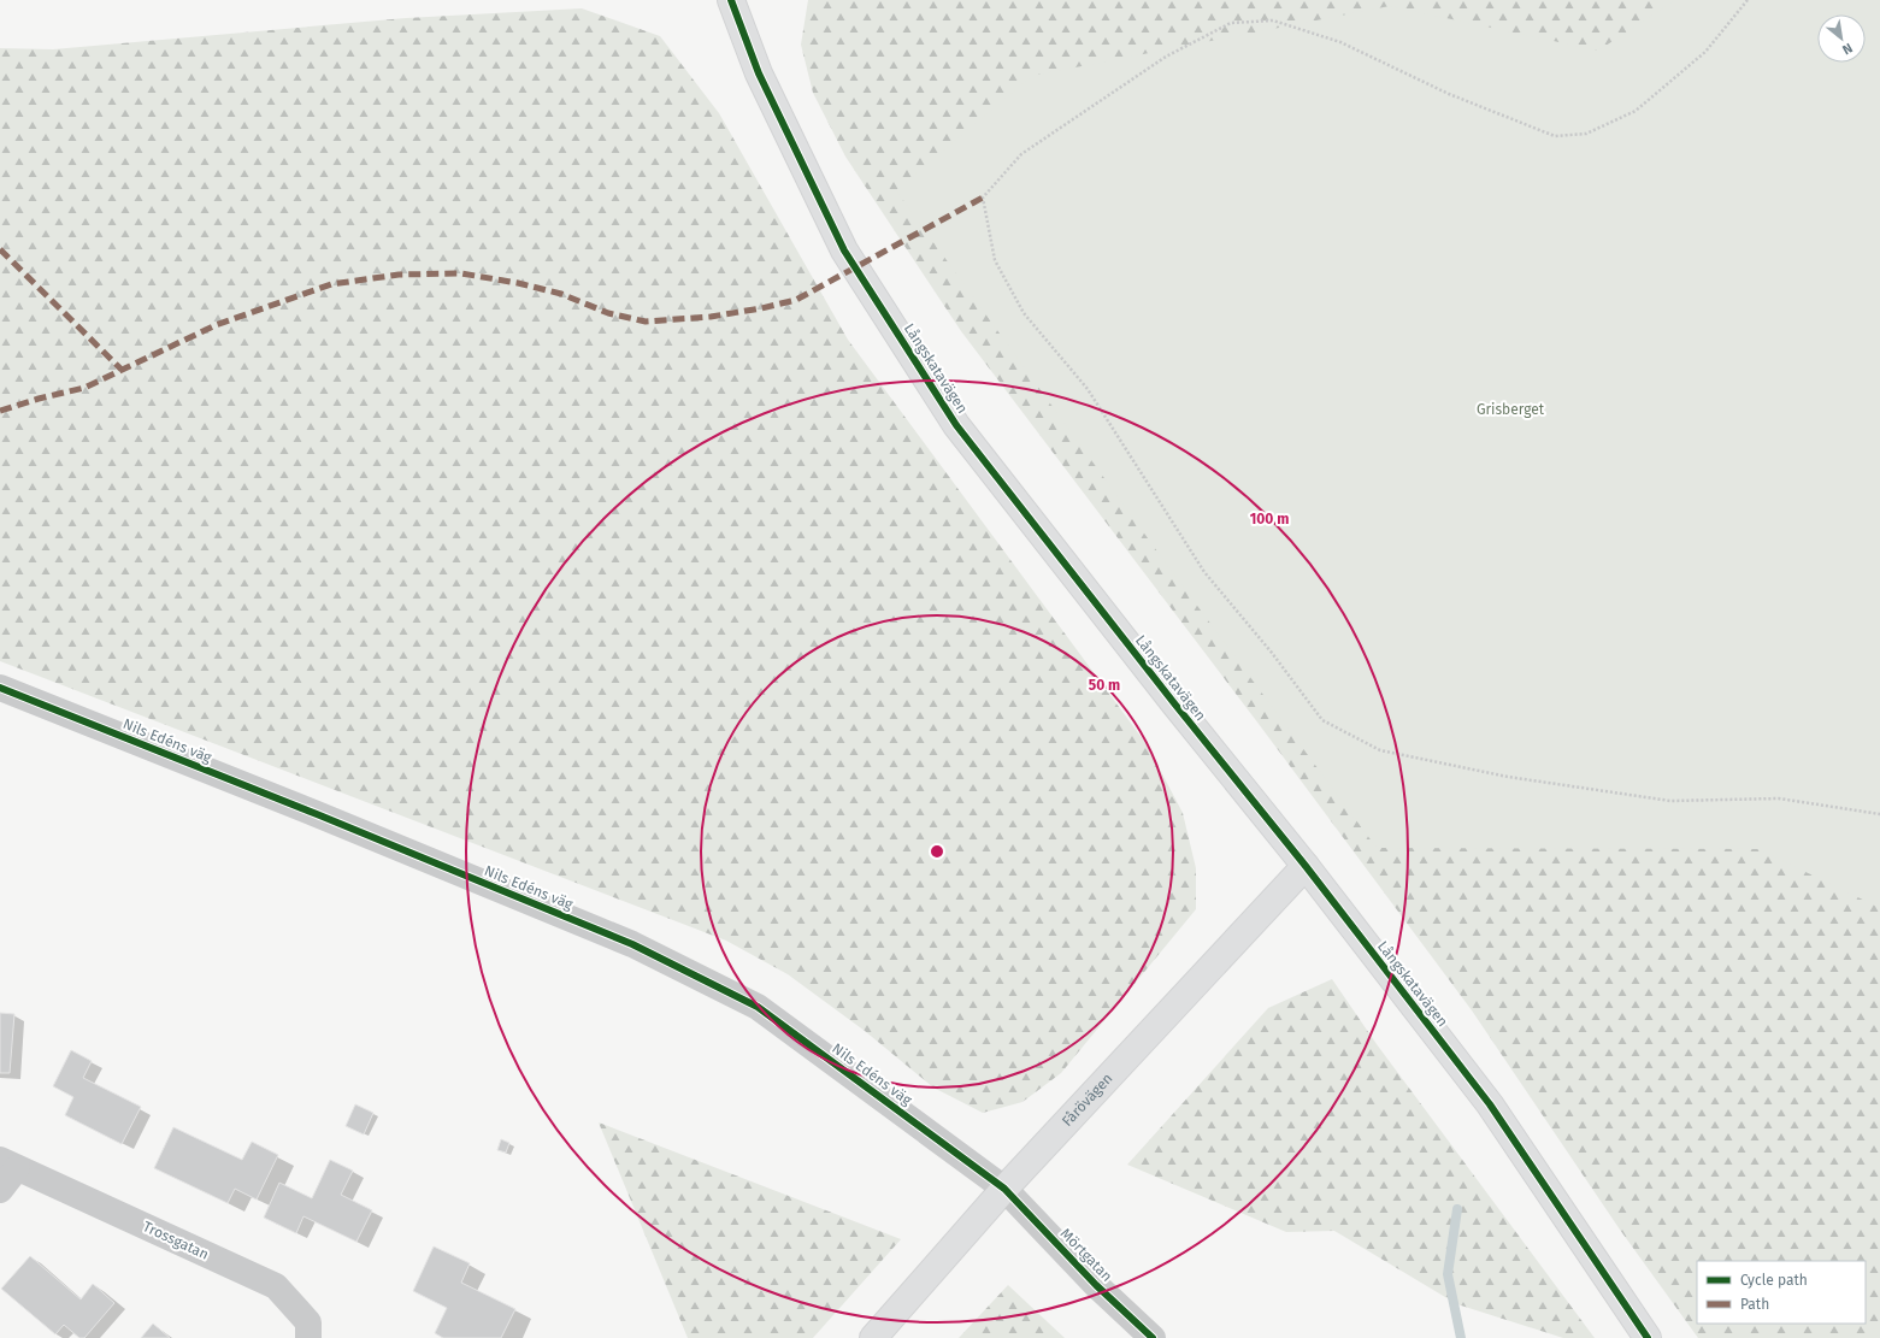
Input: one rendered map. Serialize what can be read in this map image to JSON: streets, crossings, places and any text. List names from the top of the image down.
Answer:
{
  "streets": {
    "street": [
      "Långskatavägen",
      "Nils Edéns väg",
      "Fårövägen",
      "Trossgatan",
      "Mörtgatan"
    ]
  },
  "crossings": [
    ["Långskatavägen", "Fårövägen"],
    ["Nils Edéns väg", "Fårövägen"],
    ["Nils Edéns väg", "Mörtgatan"],
    ["Fårövägen", "Mörtgatan"]
  ],
  "parks": ["Grisberget"],
  "legend": ["Cycle path", "Path"],
  "north": "bottom right",
  "rings": ["100 m", "50 m"]
}
